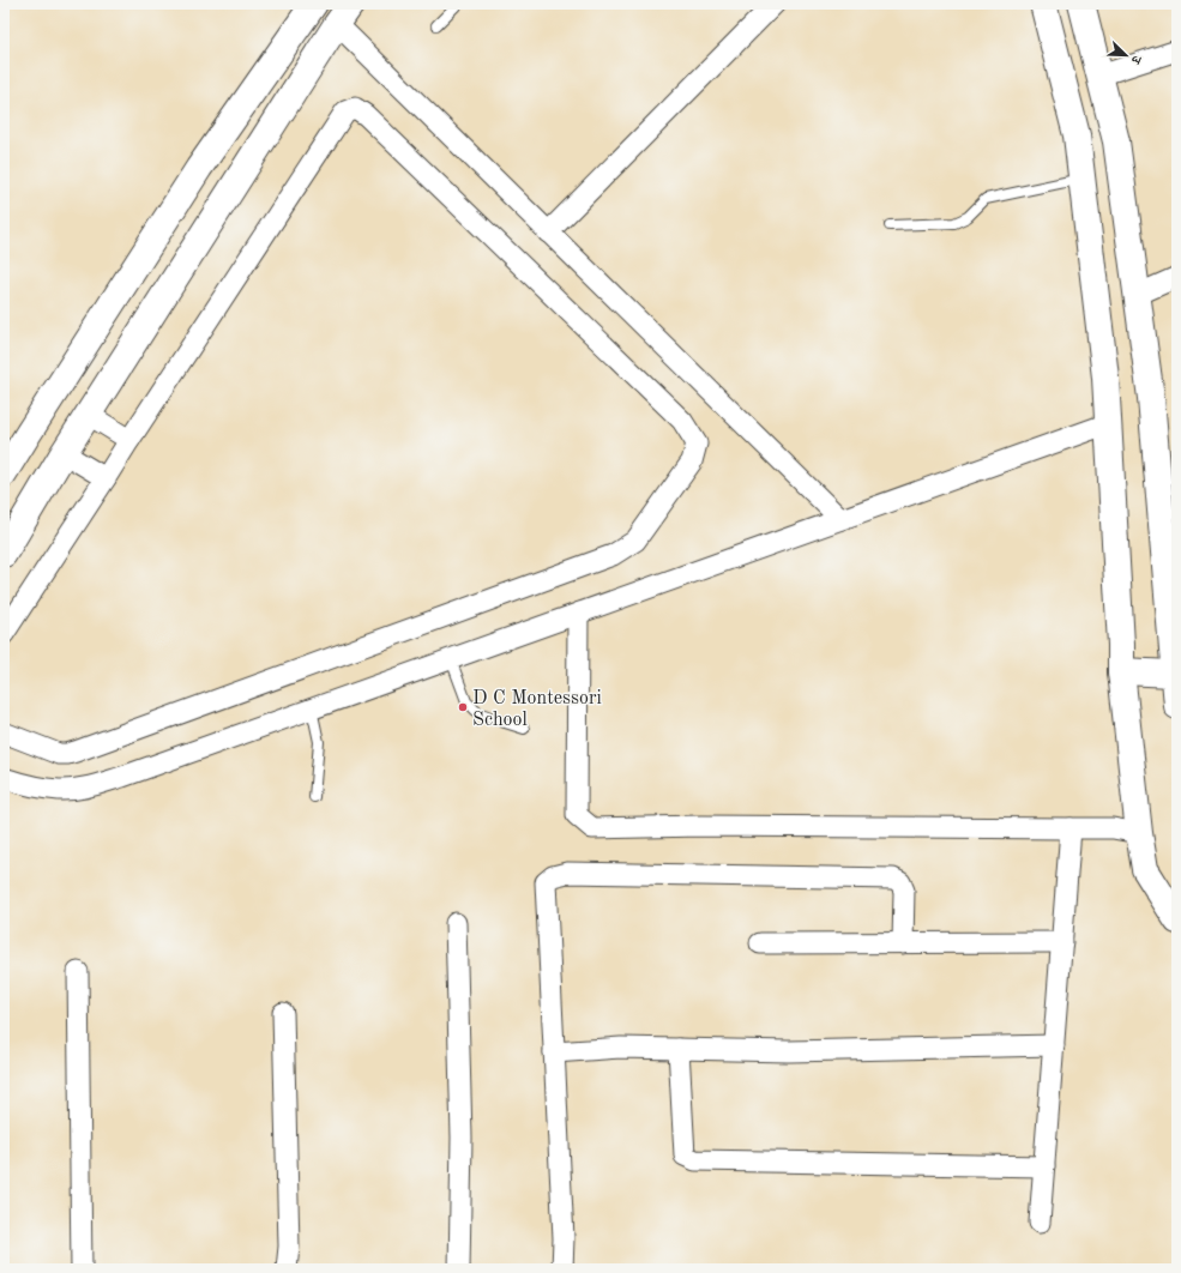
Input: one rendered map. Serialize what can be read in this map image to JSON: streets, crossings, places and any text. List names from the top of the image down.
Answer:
{
  "places": ["D C Montessori School"],
  "north": "bottom right"
}
